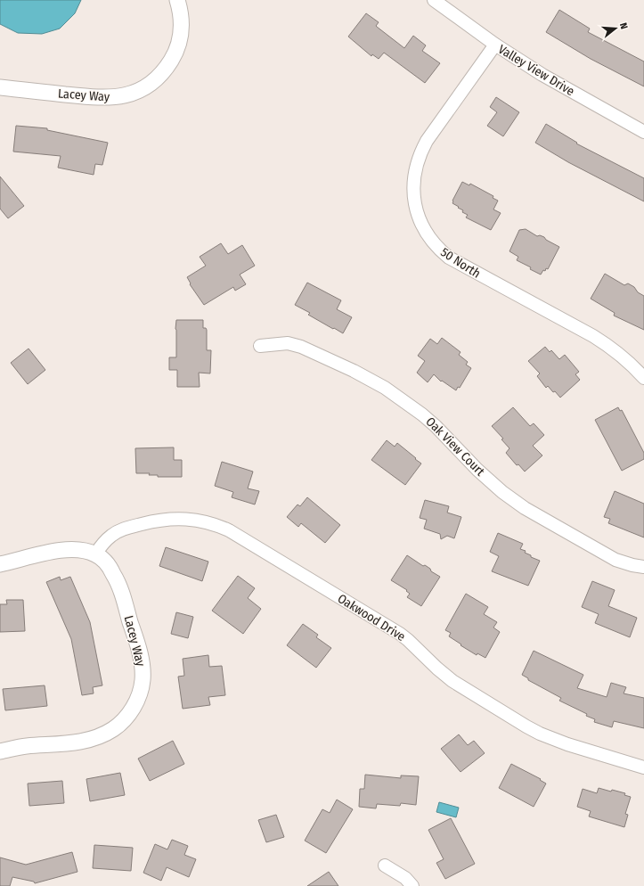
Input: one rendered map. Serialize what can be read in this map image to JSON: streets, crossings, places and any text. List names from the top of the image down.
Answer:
{
  "streets": {
    "street": [
      "Valley View Drive",
      "Lacey Way",
      "50 North",
      "Oak View Court",
      "Oakwood Drive"
    ]
  },
  "crossings": [
    ["Valley View Drive", "50 North"],
    ["Lacey Way", "Oakwood Drive"]
  ],
  "north": "right"
}
